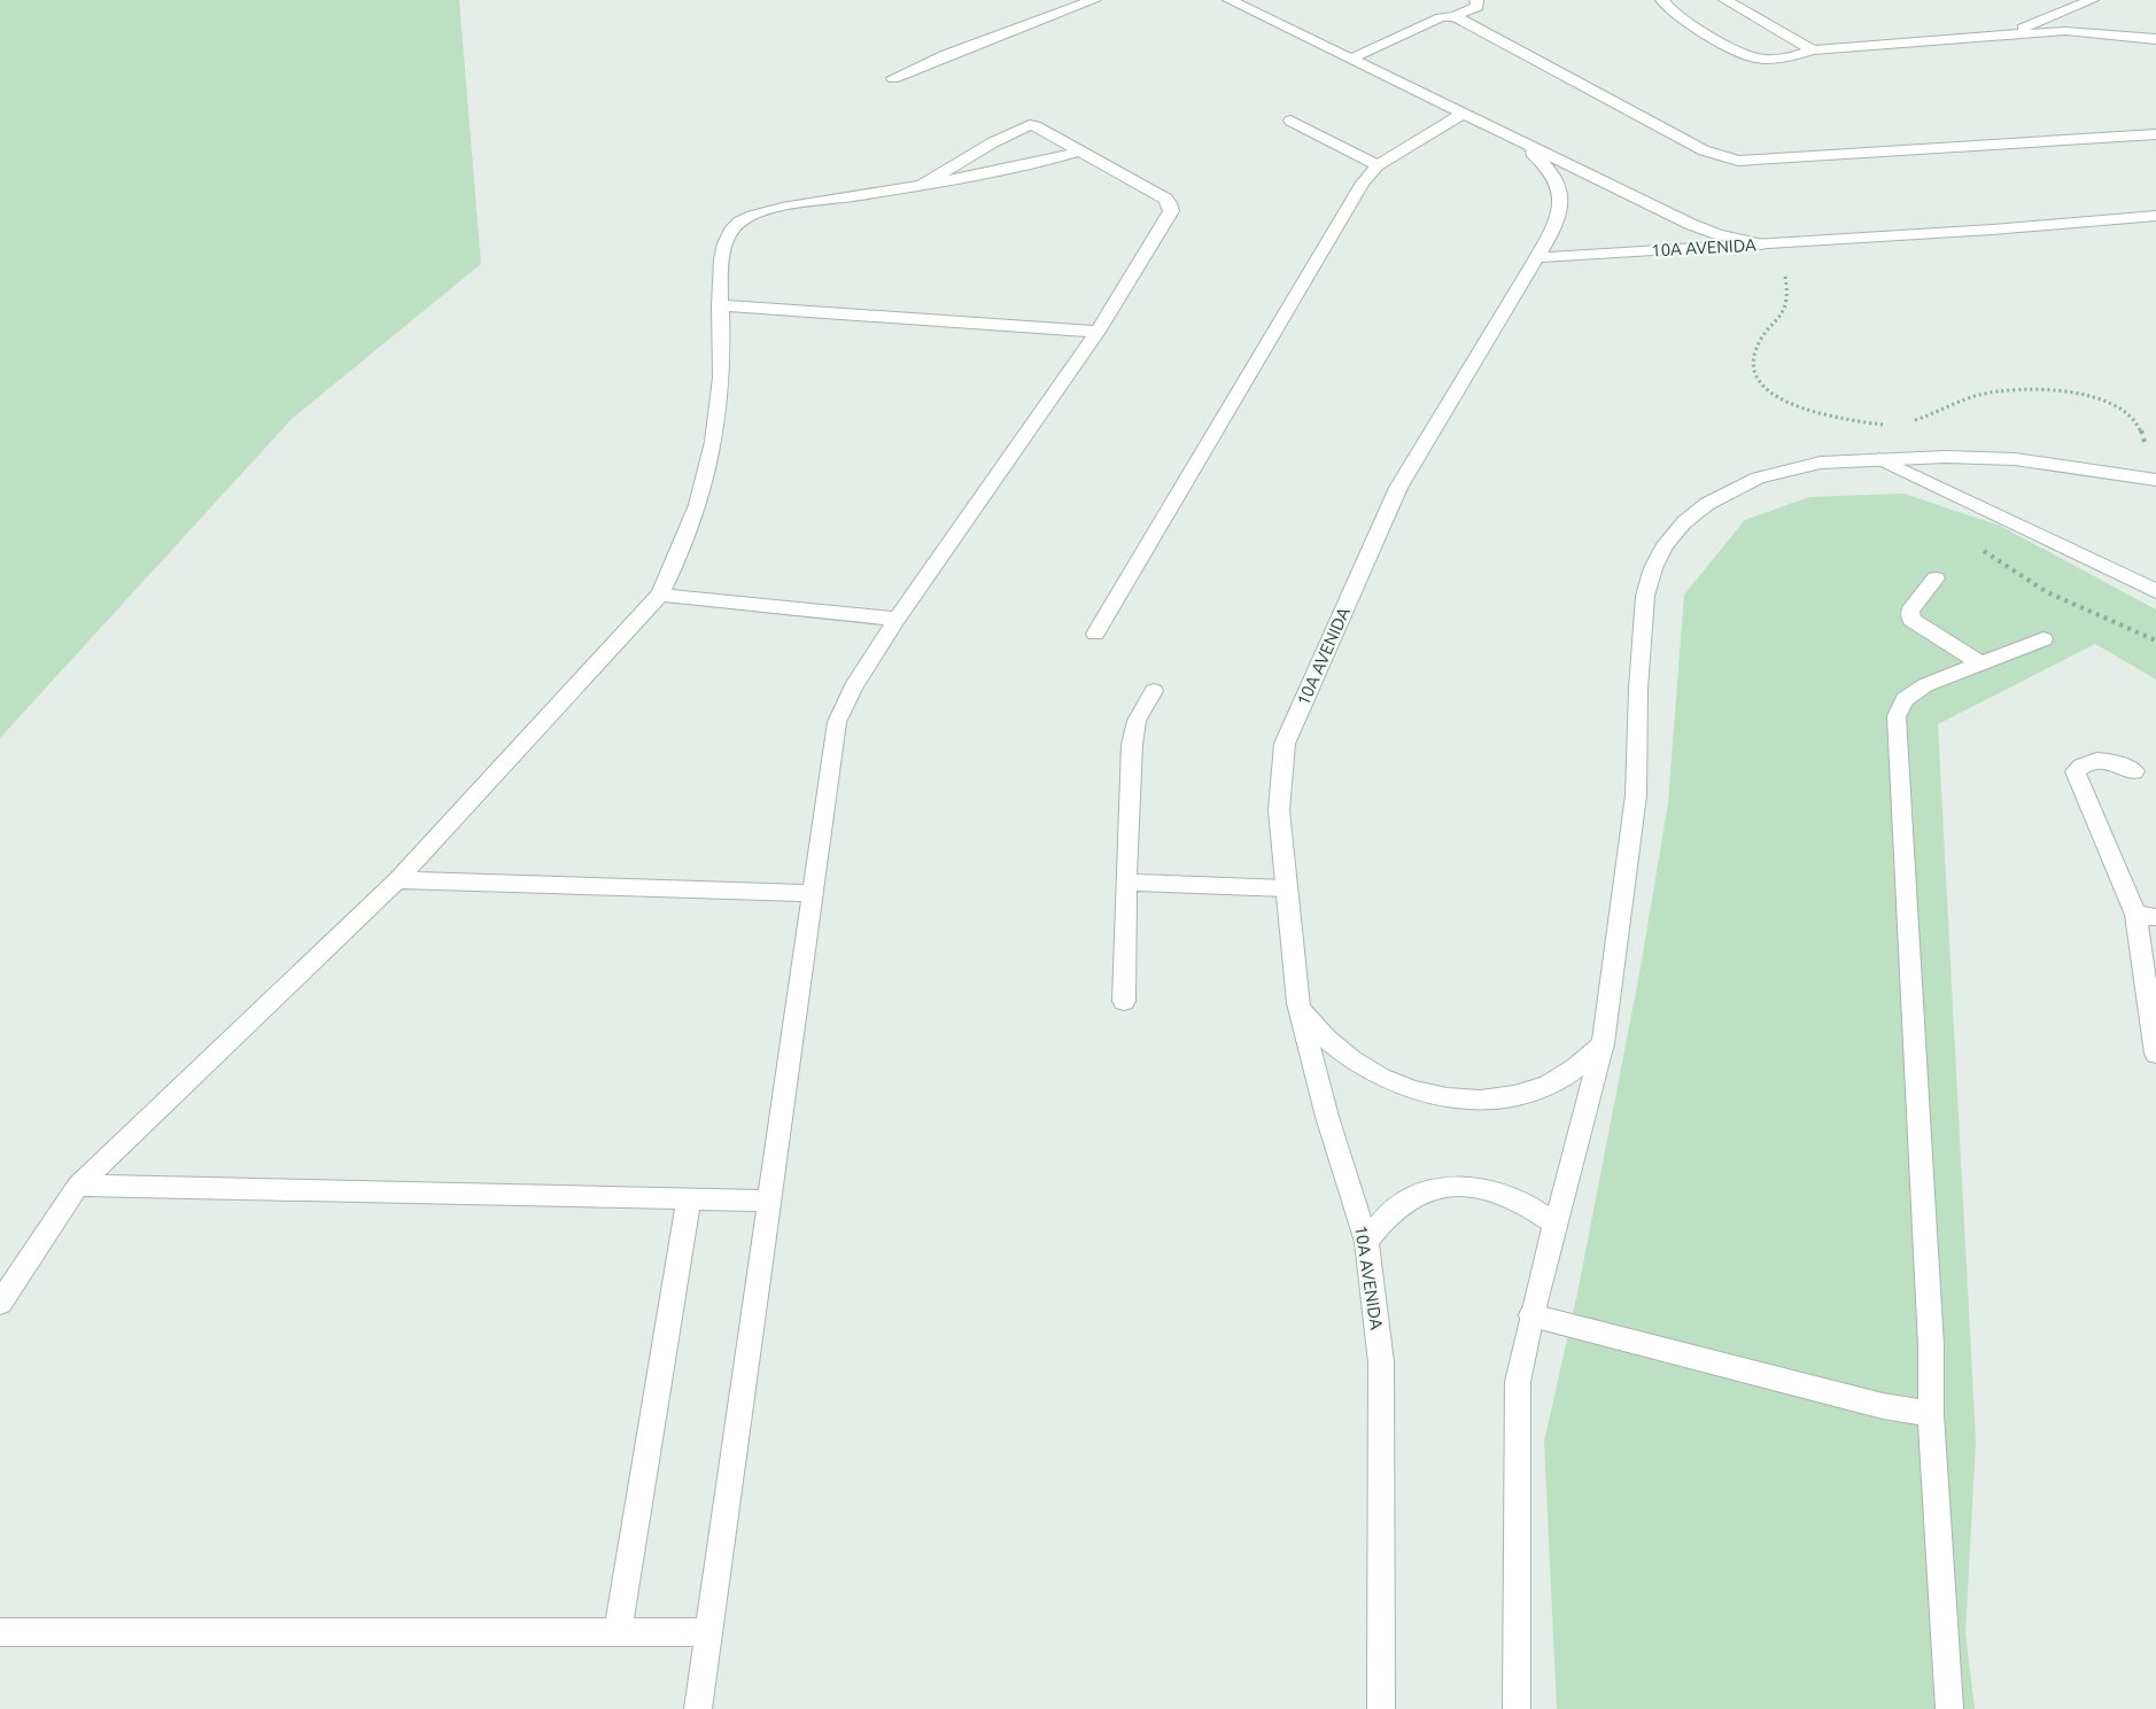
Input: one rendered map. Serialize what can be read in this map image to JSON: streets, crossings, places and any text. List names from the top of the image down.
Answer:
{
  "streets": {
    "street": ["10A AVENIDA"]
  }
}
